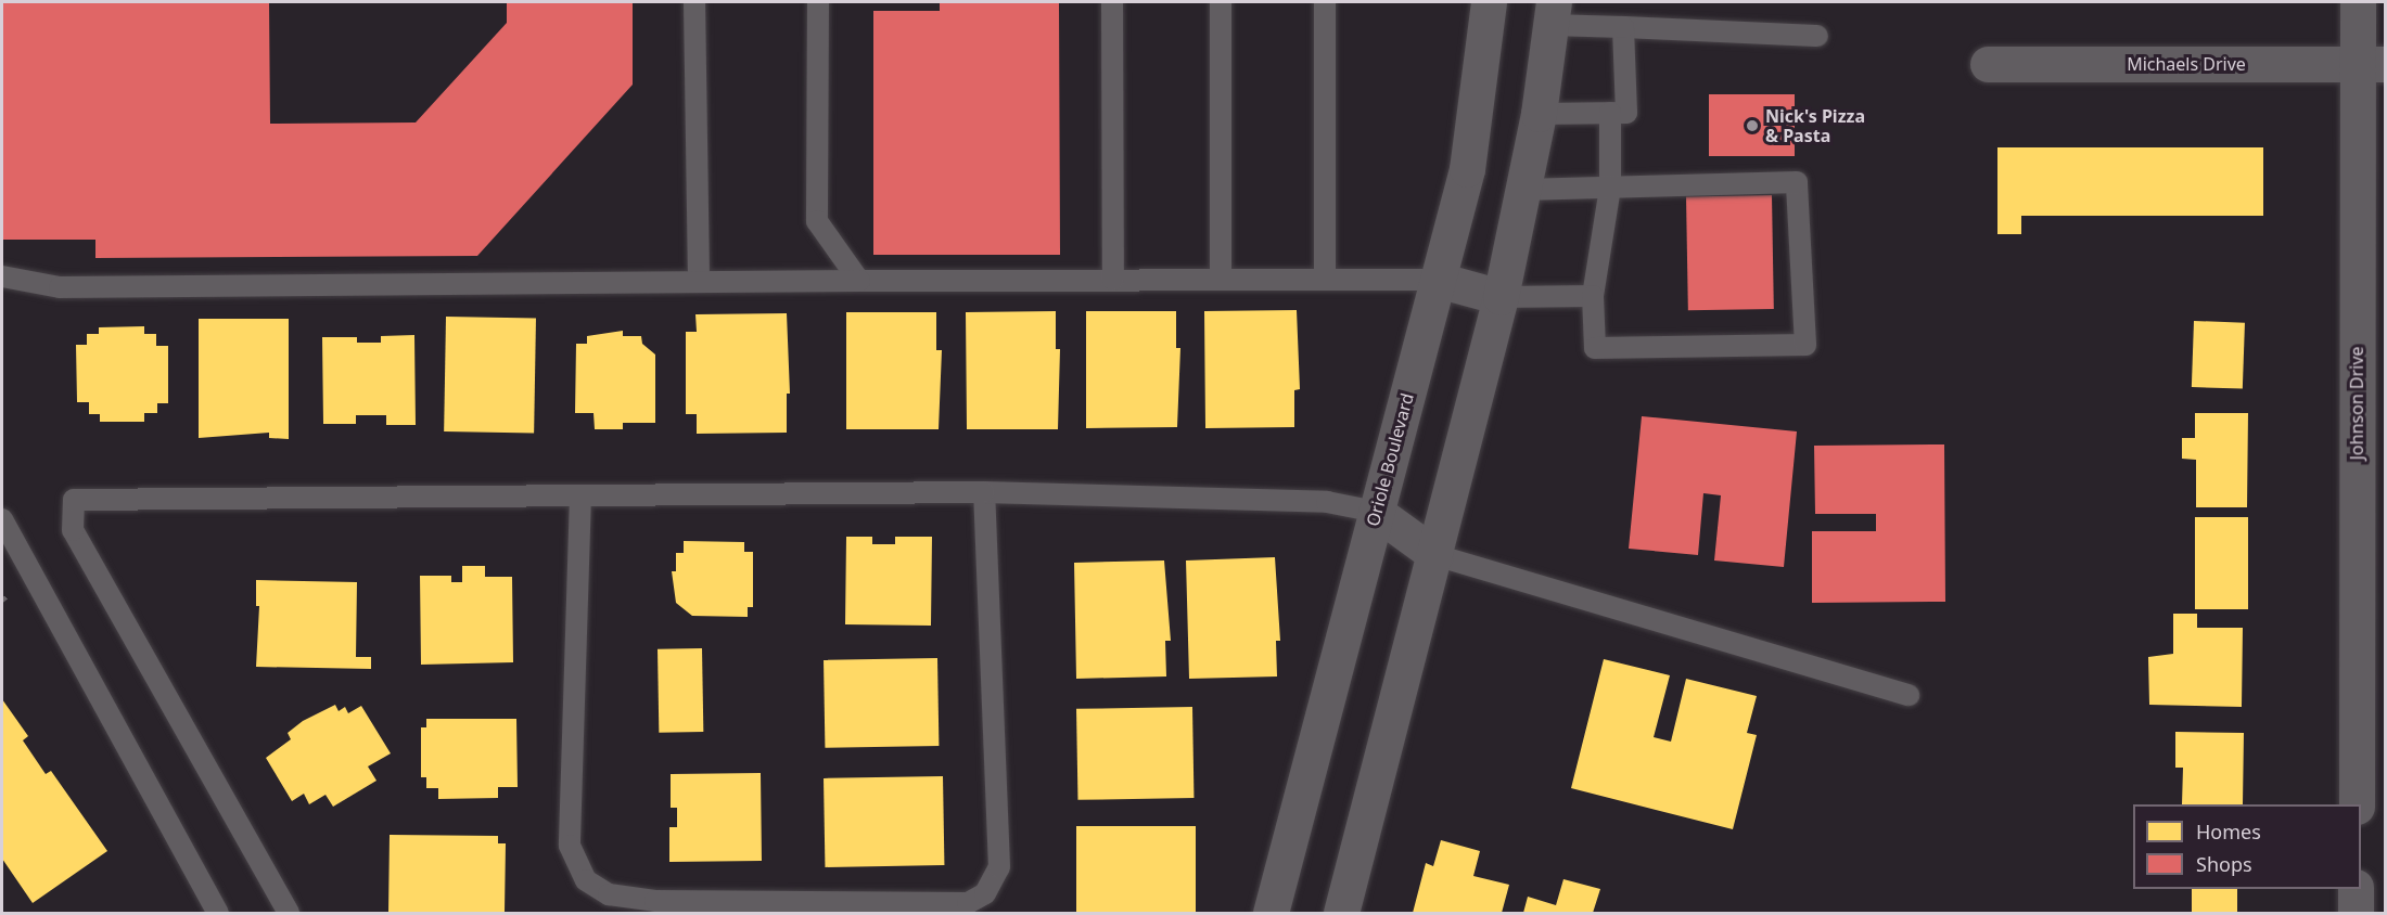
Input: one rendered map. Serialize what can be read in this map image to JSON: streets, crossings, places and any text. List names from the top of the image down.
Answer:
{
  "streets": {
    "street": ["Michaels Drive", "Johnson Drive", "Oriole Boulevard"]
  },
  "crossings": [
    ["Michaels Drive", "Johnson Drive"]
  ],
  "places": ["Nick's Pizza & Pasta"],
  "legend": ["Homes", "Shops"]
}
